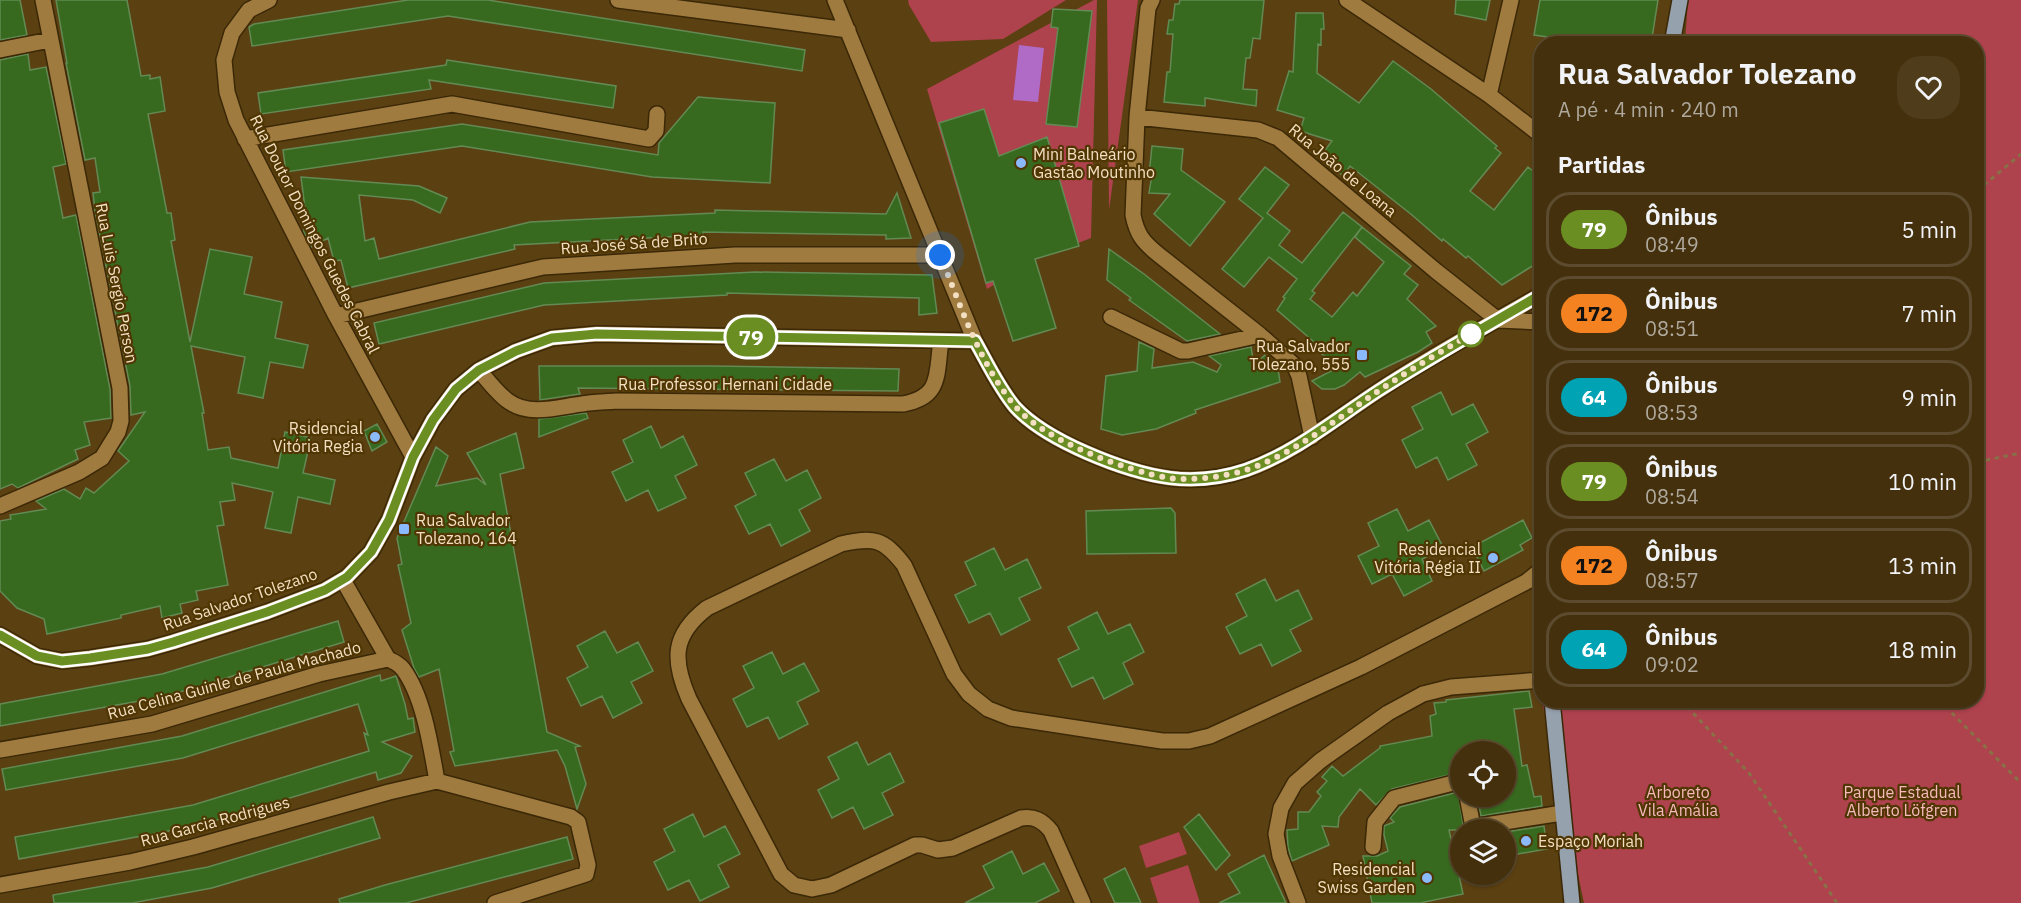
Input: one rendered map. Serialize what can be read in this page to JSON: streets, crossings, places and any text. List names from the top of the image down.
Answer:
{
  "streets": {
    "street": [
      "Rua João de Loana",
      "Rua Doutor Domingos Guedes Cabral",
      "Rua José Sá de Brito",
      "Rua Luis Sergio Person",
      "Rua Professor Hernani Cidade",
      "Rua Salvador Tolezano",
      "Rua Celina Guinle de Paula Machado",
      "Rua Garcia Rodrigues"
    ]
  },
  "crossings": [
    ["Rua Doutor Domingos Guedes Cabral", "Rua José Sá de Brito"],
    ["Rua Doutor Domingos Guedes Cabral", "Rua Salvador Tolezano"],
    ["Rua Professor Hernani Cidade", "Rua Salvador Tolezano"],
    ["Rua Salvador Tolezano", "Rua Celina Guinle de Paula Machado"]
  ],
  "parks": ["Arboreto Vila Amália", "Parque Estadual Alberto Löfgren"],
  "places": {
    "other": [
      "Mini Balneário Gastão Moutinho",
      "Rsidencial Vitória Regia",
      "Residencial Vitória Régia II",
      "Espaço Moriah",
      "Residencial Swiss Garden"
    ],
    "transit": ["Rua Salvador Tolezano, 555", "Rua Salvador Tolezano, 164"]
  },
  "lines": ["bus line 79"],
  "page": {
    "on_map": "79",
    "heading": [
      ["Rua Salvador Tolezano", "A pé · 4 min · 240 m"],
      "Partidas"
    ],
    "list": [
      {
        "mark": "79",
        "name": "Ônibus",
        "note": "08:49",
        "value": "5 min"
      },
      {
        "mark": "172",
        "name": "Ônibus",
        "note": "08:51",
        "value": "7 min"
      },
      {
        "mark": "64",
        "name": "Ônibus",
        "note": "08:53",
        "value": "9 min"
      },
      {
        "mark": "79",
        "name": "Ônibus",
        "note": "08:54",
        "value": "10 min"
      },
      {
        "mark": "172",
        "name": "Ônibus",
        "note": "08:57",
        "value": "13 min"
      },
      {
        "mark": "64",
        "name": "Ônibus",
        "note": "09:02",
        "value": "18 min"
      }
    ]
  }
}
